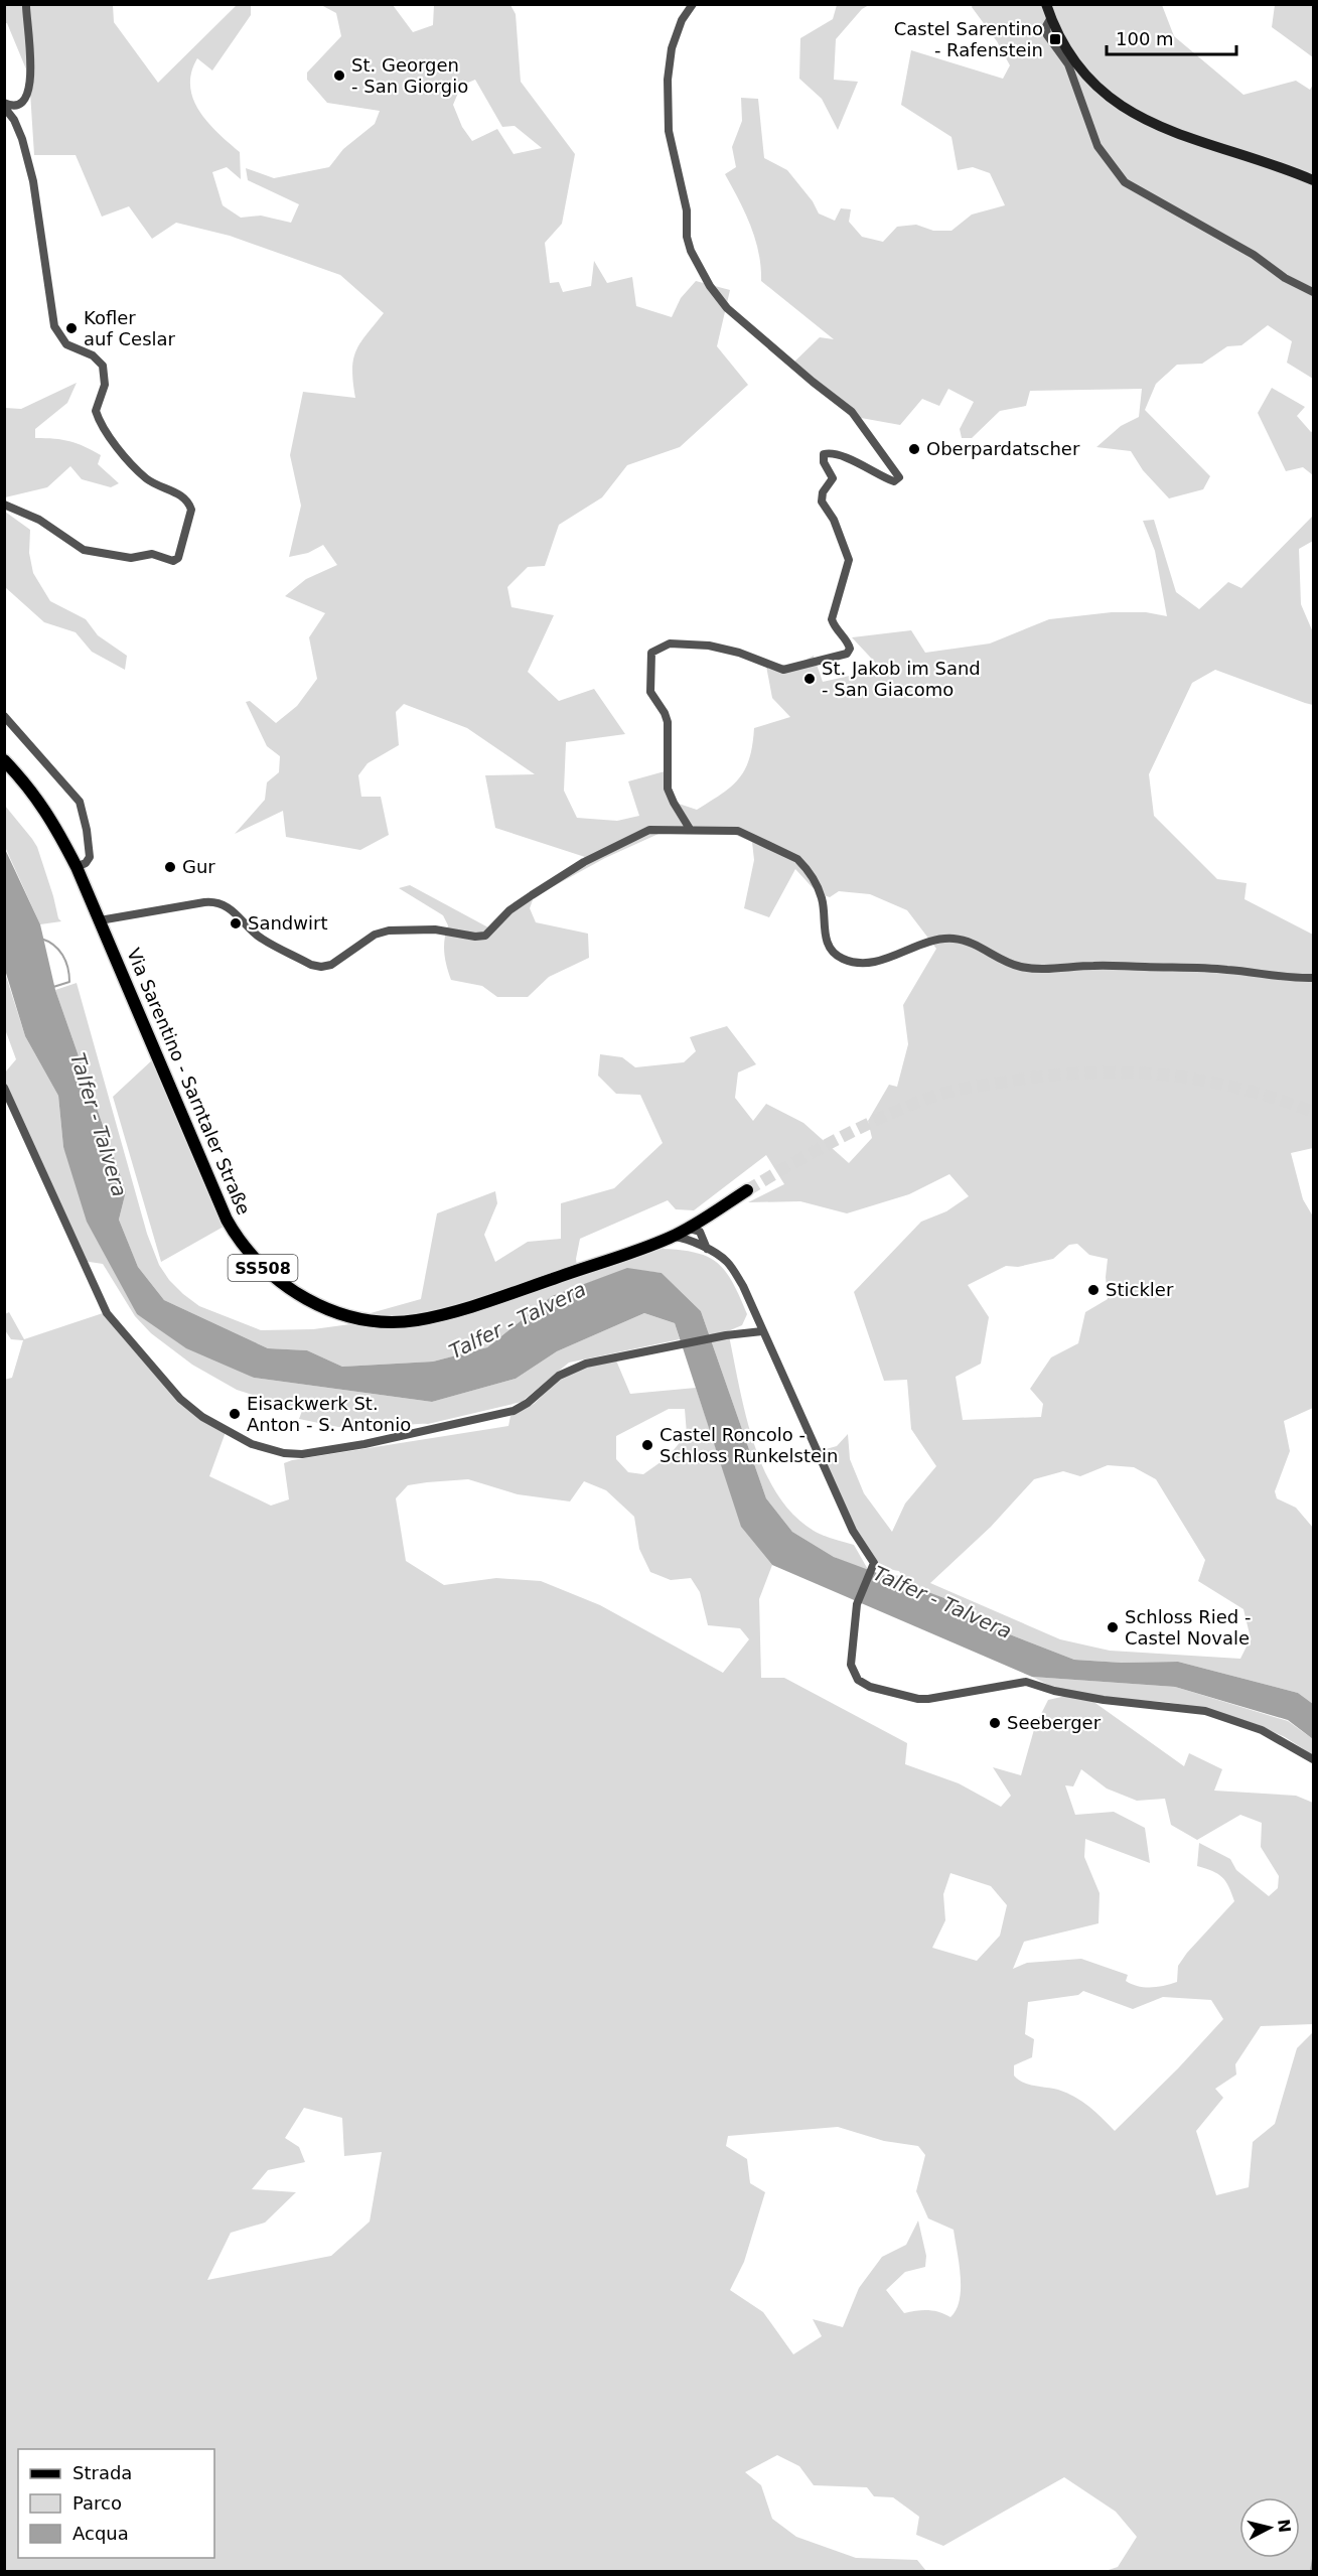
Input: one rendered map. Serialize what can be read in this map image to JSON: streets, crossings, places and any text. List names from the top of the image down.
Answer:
{
  "streets": {
    "main road": ["Via Sarentino - Sarntaler Straße", "SS508"]
  },
  "crossings": [
    ["Via Sarentino - Sarntaler Straße", "SS508"]
  ],
  "water": ["Talfer - Talvera"],
  "places": {
    "transit": ["Castel Sarentino - Rafenstein"],
    "other": [
      "St. Georgen - San Giorgio",
      "Kofler auf Ceslar",
      "Oberpardatscher",
      "St. Jakob im Sand - San Giacomo",
      "Gur",
      "Sandwirt",
      "Stickler",
      "Eisackwerk St. Anton - S. Antonio",
      "Castel Roncolo - Schloss Runkelstein",
      "Schloss Ried - Castel Novale",
      "Seeberger"
    ]
  },
  "legend": ["Strada", "Parco", "Acqua"],
  "scale_bar": "100 m",
  "north": "right"
}
